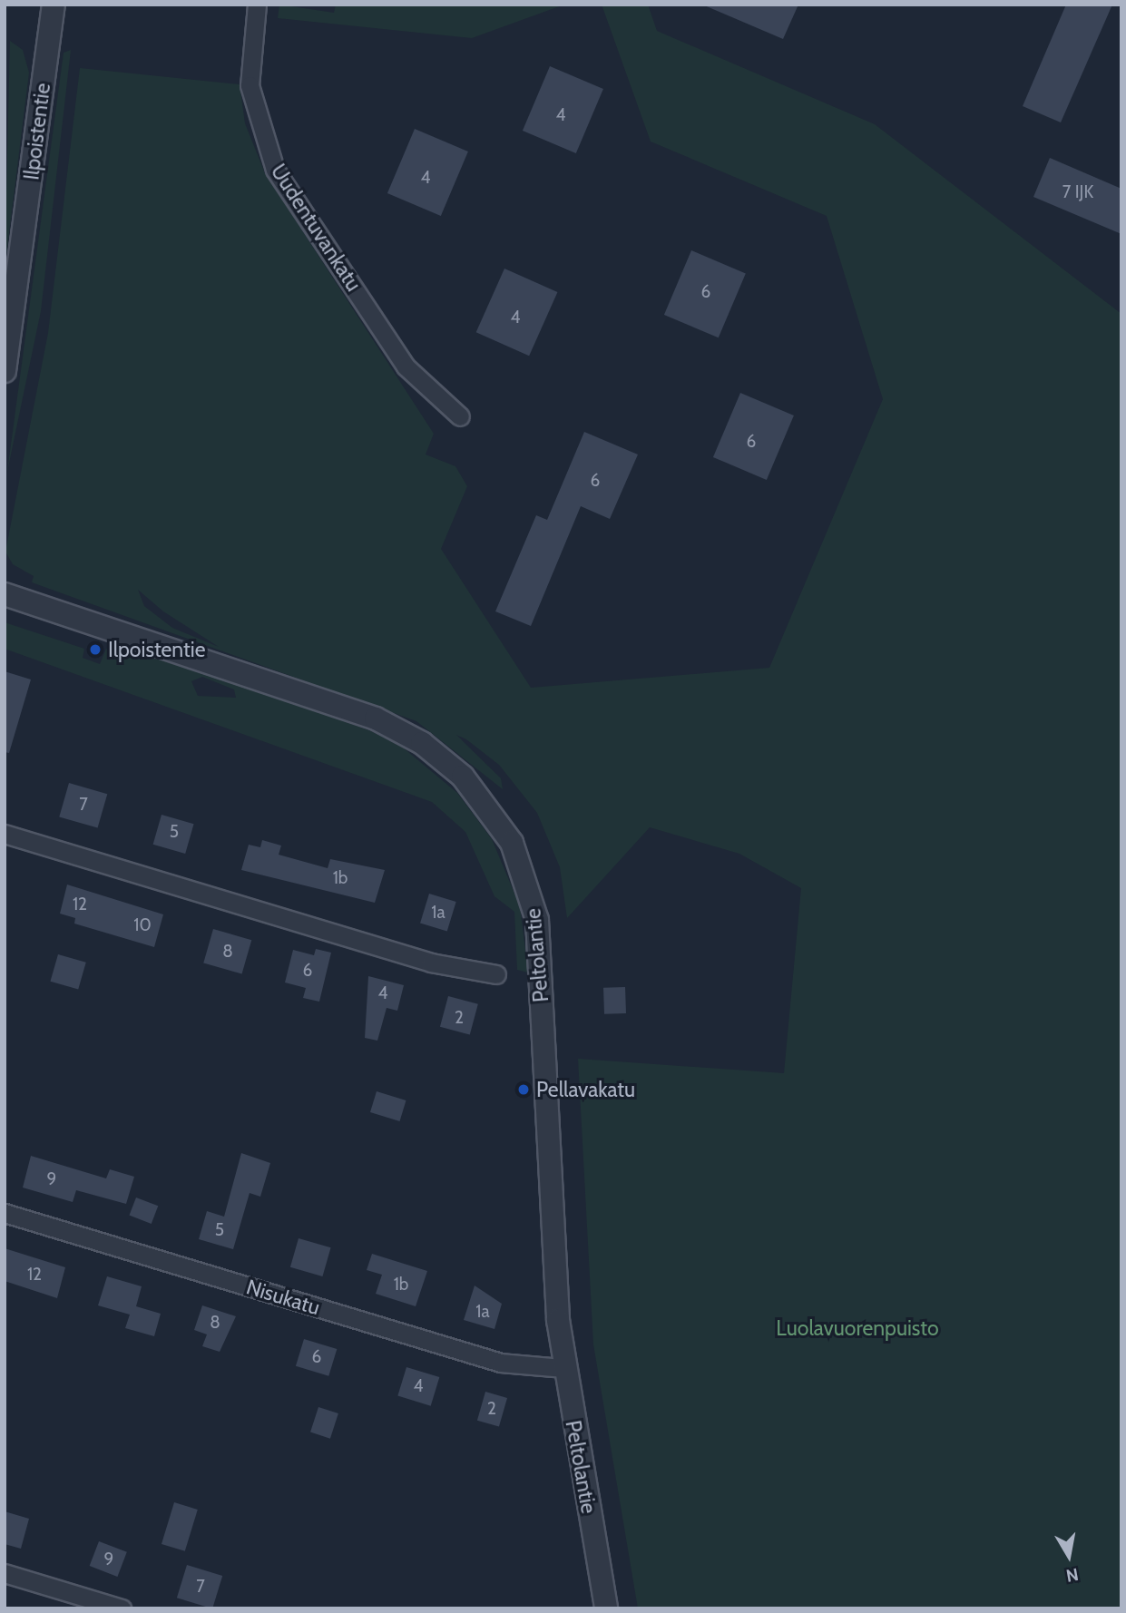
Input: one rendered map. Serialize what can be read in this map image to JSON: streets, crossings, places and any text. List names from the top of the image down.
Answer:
{
  "streets": {
    "street": [
      "Ilpoistentie",
      "Uudentuvankatu",
      "Peltolantie",
      "Nisukatu"
    ]
  },
  "crossings": [
    ["Peltolantie", "Nisukatu"]
  ],
  "parks": ["Luolavuorenpuisto"],
  "places": ["Ilpoistentie", "Pellavakatu"],
  "house_numbers": [
    "4",
    "4",
    "7 IJK",
    "6",
    "4",
    "6",
    "6",
    "7",
    "5",
    "1b",
    "12",
    "1a",
    "10",
    "8",
    "6",
    "4",
    "2",
    "9",
    "5",
    "12",
    "1b",
    "1a",
    "8",
    "6",
    "4",
    "2",
    "9",
    "7"
  ],
  "north": "bottom"
}
